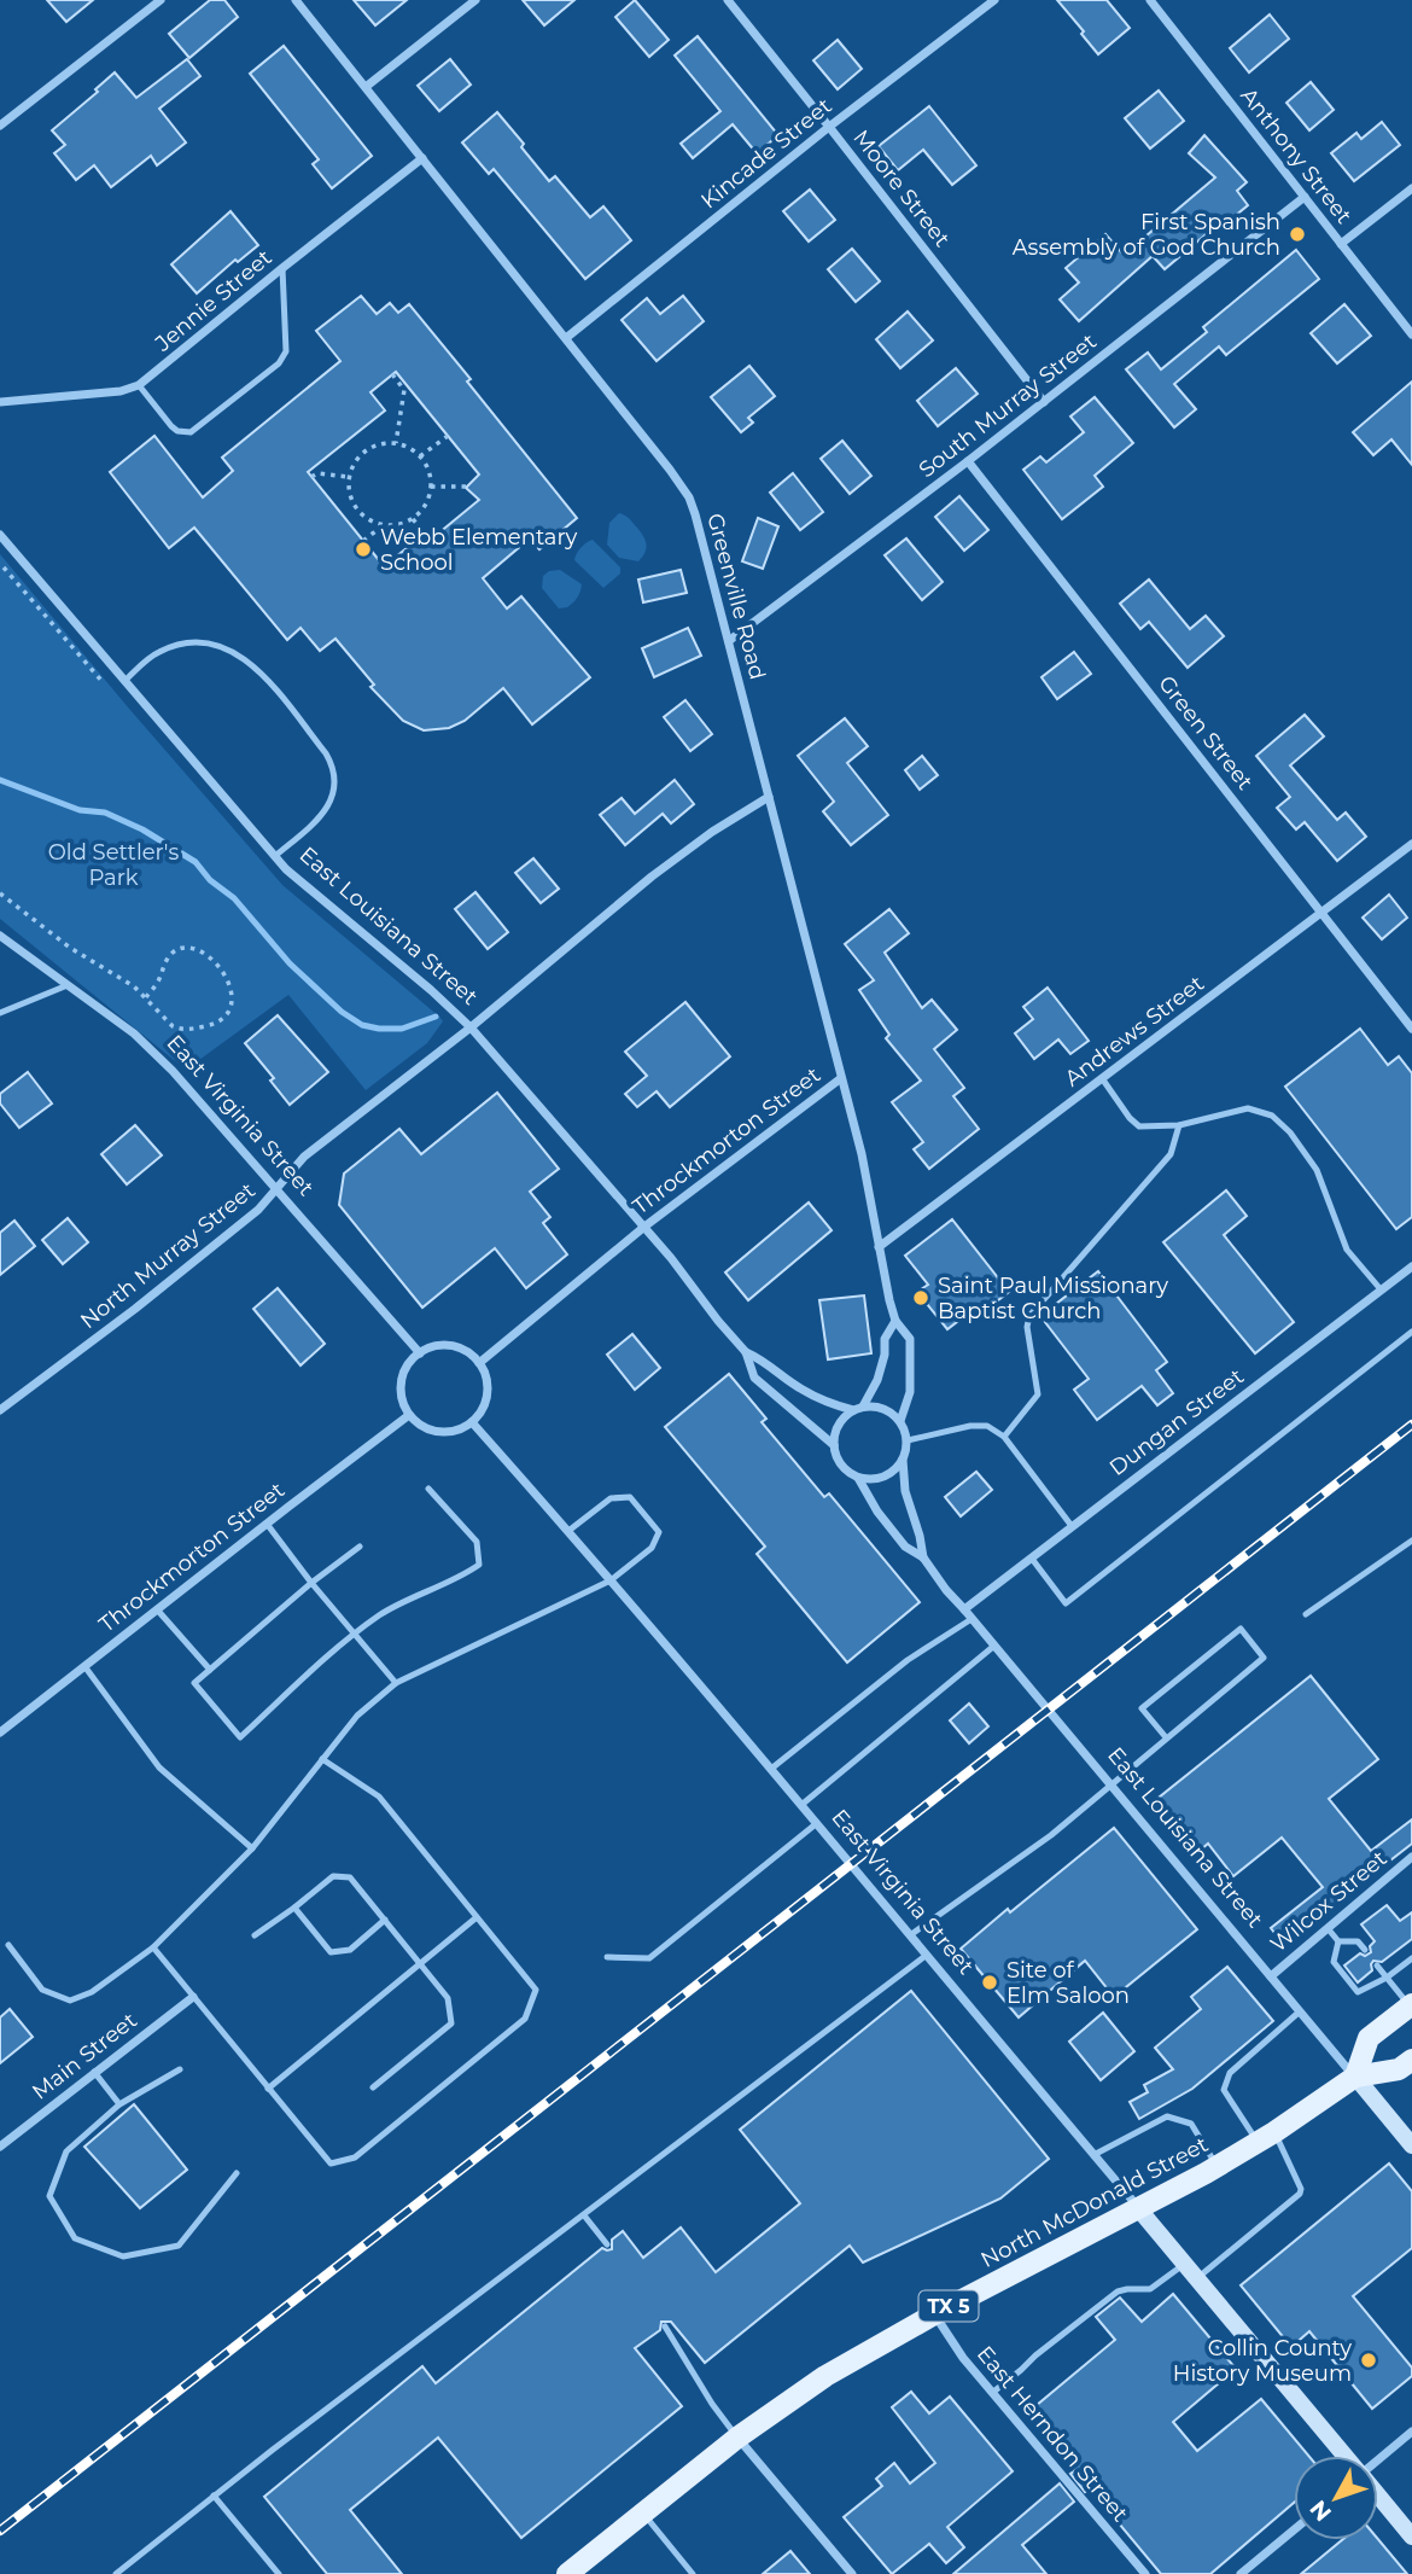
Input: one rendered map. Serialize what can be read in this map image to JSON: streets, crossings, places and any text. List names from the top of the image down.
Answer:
{
  "streets": {
    "main road": [
      "East Louisiana Street",
      "East Virginia Street",
      "North McDonald Street",
      "TX 5"
    ],
    "street": [
      "Kincade Street",
      "Anthony Street",
      "Moore Street",
      "Jennie Street",
      "South Murray Street",
      "Greenville Road",
      "Green Street",
      "Andrews Street",
      "Throckmorton Street",
      "North Murray Street",
      "Dungan Street",
      "Wilcox Street",
      "Main Street",
      "East Herndon Street"
    ]
  },
  "crossings": [
    ["Kincade Street", "Moore Street"],
    ["Kincade Street", "Greenville Road"],
    ["Anthony Street", "South Murray Street"],
    ["Moore Street", "South Murray Street"],
    ["Jennie Street", "Greenville Road"],
    ["South Murray Street", "Greenville Road"],
    ["South Murray Street", "Green Street"],
    ["Greenville Road", "East Louisiana Street"],
    ["Greenville Road", "Andrews Street"],
    ["Greenville Road", "Throckmorton Street"],
    ["Green Street", "Andrews Street"],
    ["East Louisiana Street", "Throckmorton Street"],
    ["East Louisiana Street", "North Murray Street"],
    ["East Louisiana Street", "Dungan Street"],
    ["East Louisiana Street", "Wilcox Street"],
    ["East Louisiana Street", "North McDonald Street"],
    ["East Louisiana Street", "TX 5"],
    ["East Virginia Street", "Throckmorton Street"],
    ["East Virginia Street", "North Murray Street"],
    ["East Virginia Street", "North McDonald Street"],
    ["North McDonald Street", "TX 5"],
    ["North McDonald Street", "East Herndon Street"]
  ],
  "parks": ["Old Settler's Park"],
  "places": [
    "First Spanish Assembly of God Church",
    "Webb Elementary School",
    "Saint Paul Missionary Baptist Church",
    "Site of Elm Saloon",
    "Collin County History Museum"
  ],
  "north": "bottom left"
}
